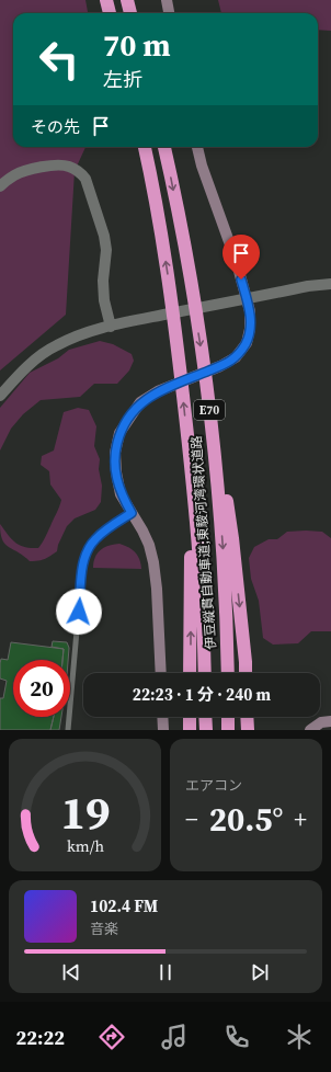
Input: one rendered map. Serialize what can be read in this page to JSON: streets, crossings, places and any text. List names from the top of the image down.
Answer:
{
  "streets": {
    "highway": ["E70", "伊豆縦貫自動車道;東駿河湾環状道路"]
  },
  "page": {
    "turn": ["70 m", "左折"],
    "then": "その先",
    "limit": "20",
    "trip": "22:23 · 1 分 · 240 m",
    "tile": "エアコン",
    "heat": ["−", "20.5°", "+"],
    "song": ["102.4 FM", "音楽"],
    "tabs": "22:22",
    "gauge": ["19", "km/h"]
  }
}
